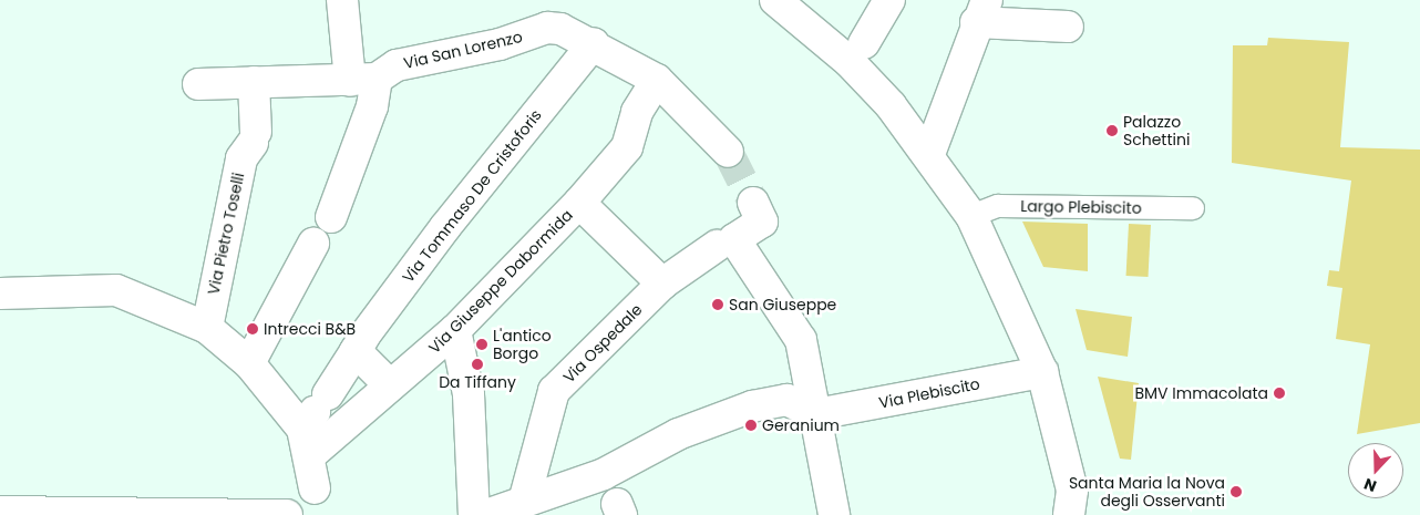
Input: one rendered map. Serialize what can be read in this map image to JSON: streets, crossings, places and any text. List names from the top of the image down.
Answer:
{
  "streets": {
    "street": [
      "Via San Lorenzo",
      "Via Tommaso De Cristoforis",
      "Via Pietro Toselli",
      "Via Giuseppe Dabormida",
      "Via Ospedale",
      "Via Plebiscito"
    ],
    "lane": ["Largo Plebiscito"]
  },
  "crossings": [
    ["Via San Lorenzo", "Via Tommaso De Cristoforis"],
    ["Via San Lorenzo", "Via Giuseppe Dabormida"],
    ["Via Tommaso De Cristoforis", "Via Giuseppe Dabormida"]
  ],
  "places": [
    "Palazzo Schettini",
    "San Giuseppe",
    "Intrecci B&B",
    "L'antico Borgo",
    "Da Tiffany",
    "BMV Immacolata",
    "Geranium",
    "Santa Maria la Nova degli Osservanti"
  ],
  "north": "bottom"
}
